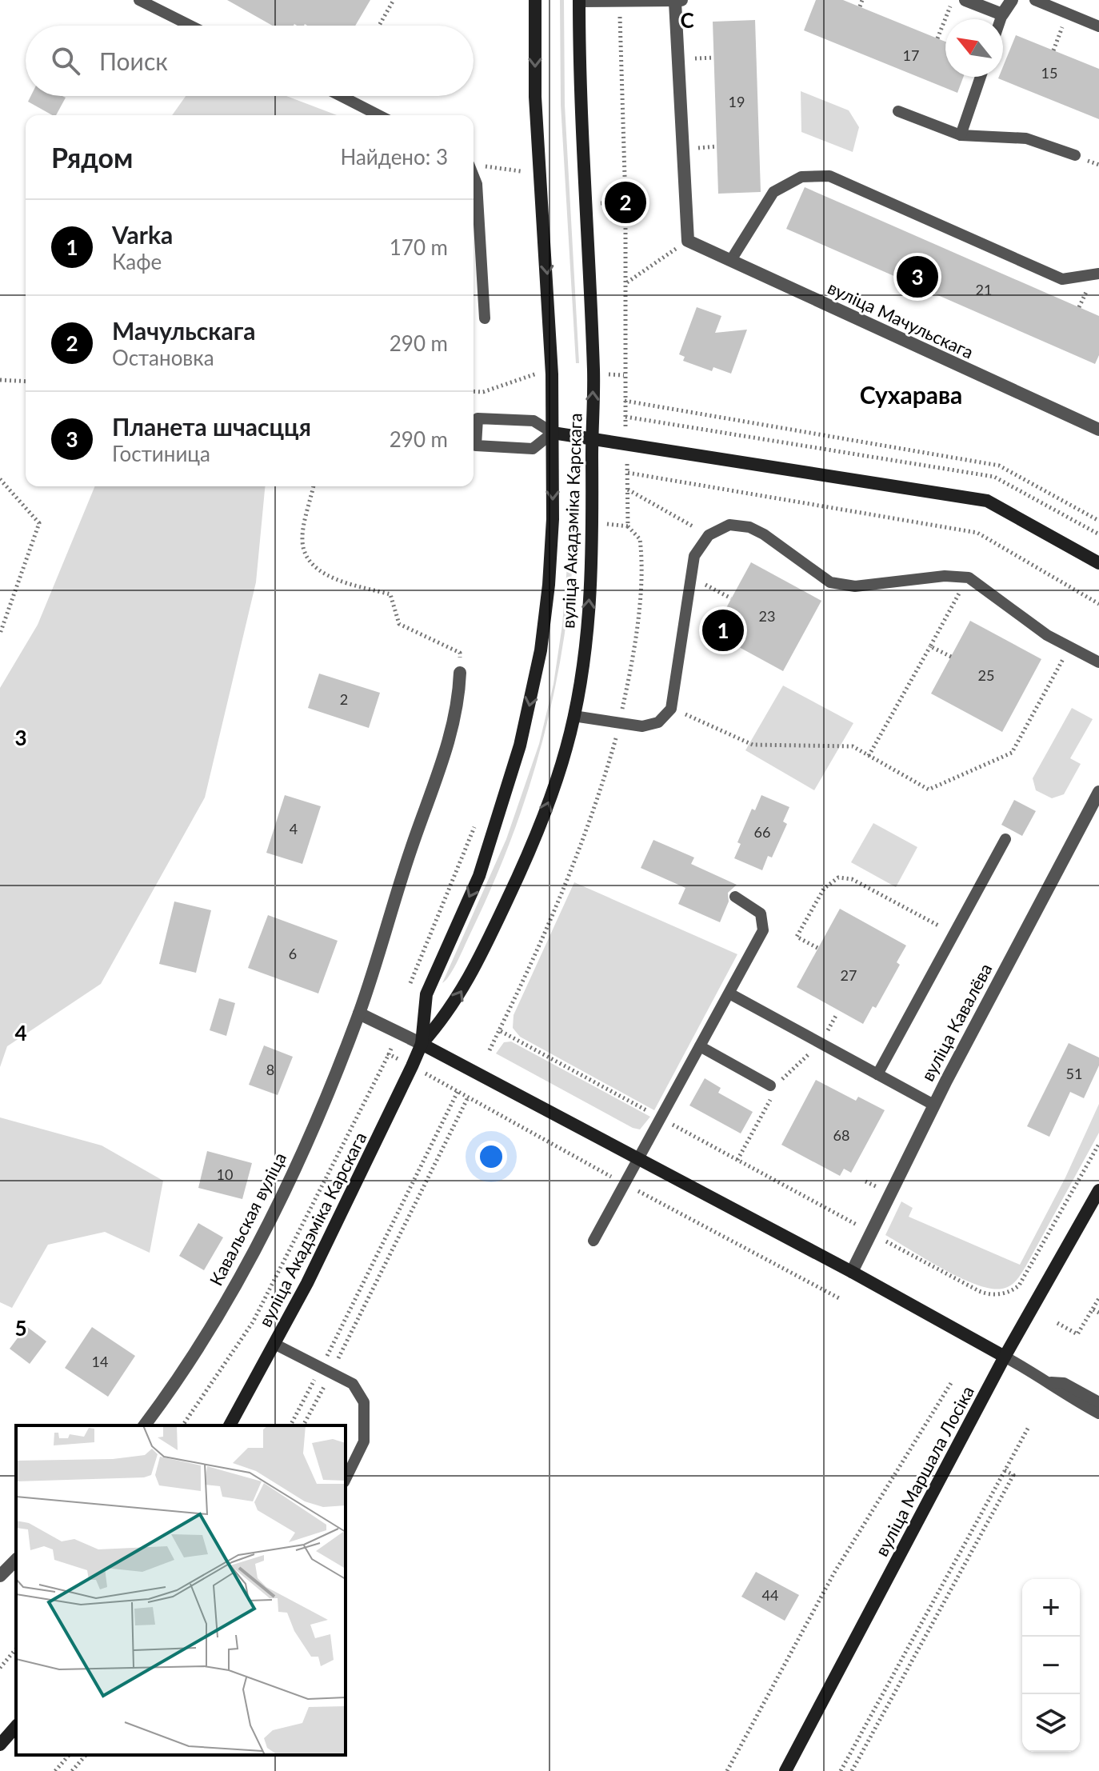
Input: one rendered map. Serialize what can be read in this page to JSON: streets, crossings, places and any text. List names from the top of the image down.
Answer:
{
  "streets": {
    "main road": ["вуліца Акадэміка Карскага", "вуліца Маршала Лосіка"],
    "street": ["вуліца Мачульскага", "вуліца Кавалёва", "Кавальская вуліца"]
  },
  "districts": ["Сухарава"],
  "house_numbers": [
    "17",
    "15",
    "19",
    "21",
    "23",
    "25",
    "2",
    "4",
    "66",
    "6",
    "27",
    "8",
    "51",
    "68",
    "10",
    "14",
    "44"
  ],
  "north": "top left",
  "page": {
    "search": "Поиск",
    "heading": ["Рядом", "Найдено: 3"],
    "pins": ["2", "3", "1"],
    "list": [
      {
        "mark": "1",
        "name": "Varka",
        "note": "Кафе",
        "value": "170 m"
      },
      {
        "mark": "2",
        "name": "Мачульскага",
        "note": "Остановка",
        "value": "290 m"
      },
      {
        "mark": "3",
        "name": "Планета шчасцця",
        "note": "Гостиница",
        "value": "290 m"
      }
    ],
    "map_buttons": ["+", "−"]
  },
  "grid": {
    "columns": ["C"],
    "rows": ["3", "4", "5"]
  }
}
